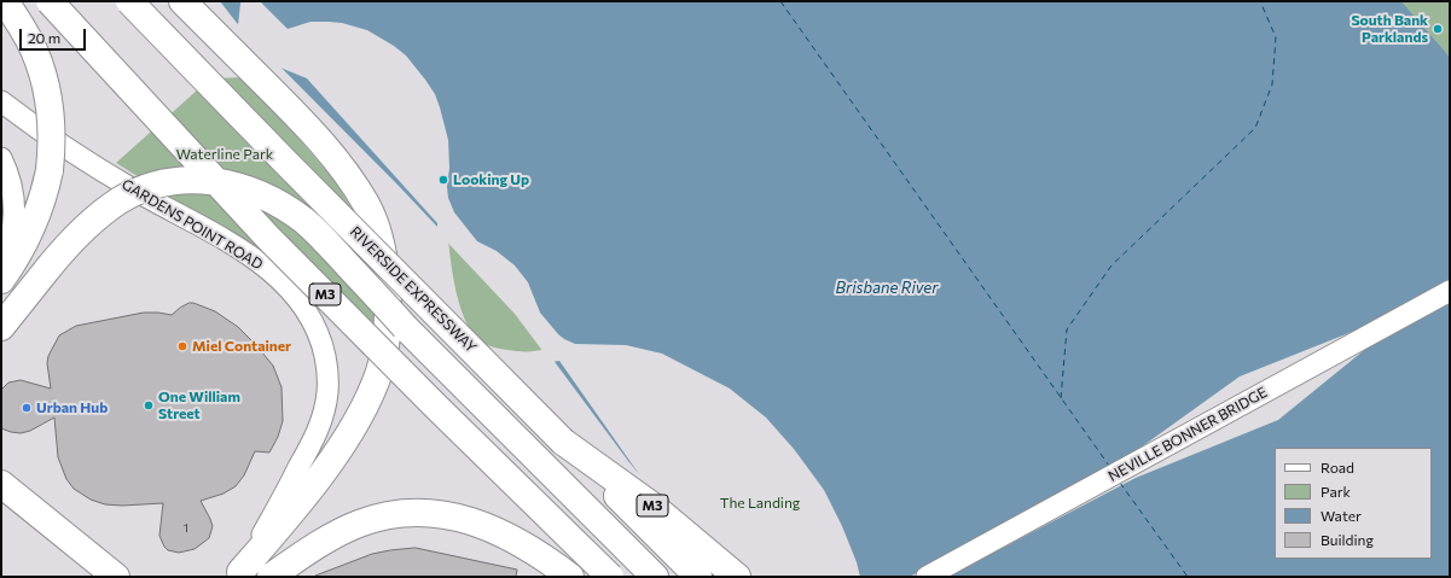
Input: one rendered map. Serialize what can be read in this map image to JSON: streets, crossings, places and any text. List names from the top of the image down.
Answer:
{
  "streets": {
    "main road": ["RIVERSIDE EXPRESSWAY", "M3"],
    "street": ["GARDENS POINT ROAD", "NEVILLE BONNER BRIDGE"]
  },
  "crossings": [
    ["RIVERSIDE EXPRESSWAY", "M3"]
  ],
  "water": ["Brisbane River"],
  "parks": ["Waterline Park", "The Landing"],
  "places": [
    "South Bank Parklands",
    "Looking Up",
    "Miel Container",
    "One William Street",
    "Urban Hub"
  ],
  "house_numbers": ["1"],
  "legend": [
    "Road",
    "Park",
    "Water",
    "Building"
  ],
  "scale_bar": "20 m"
}
